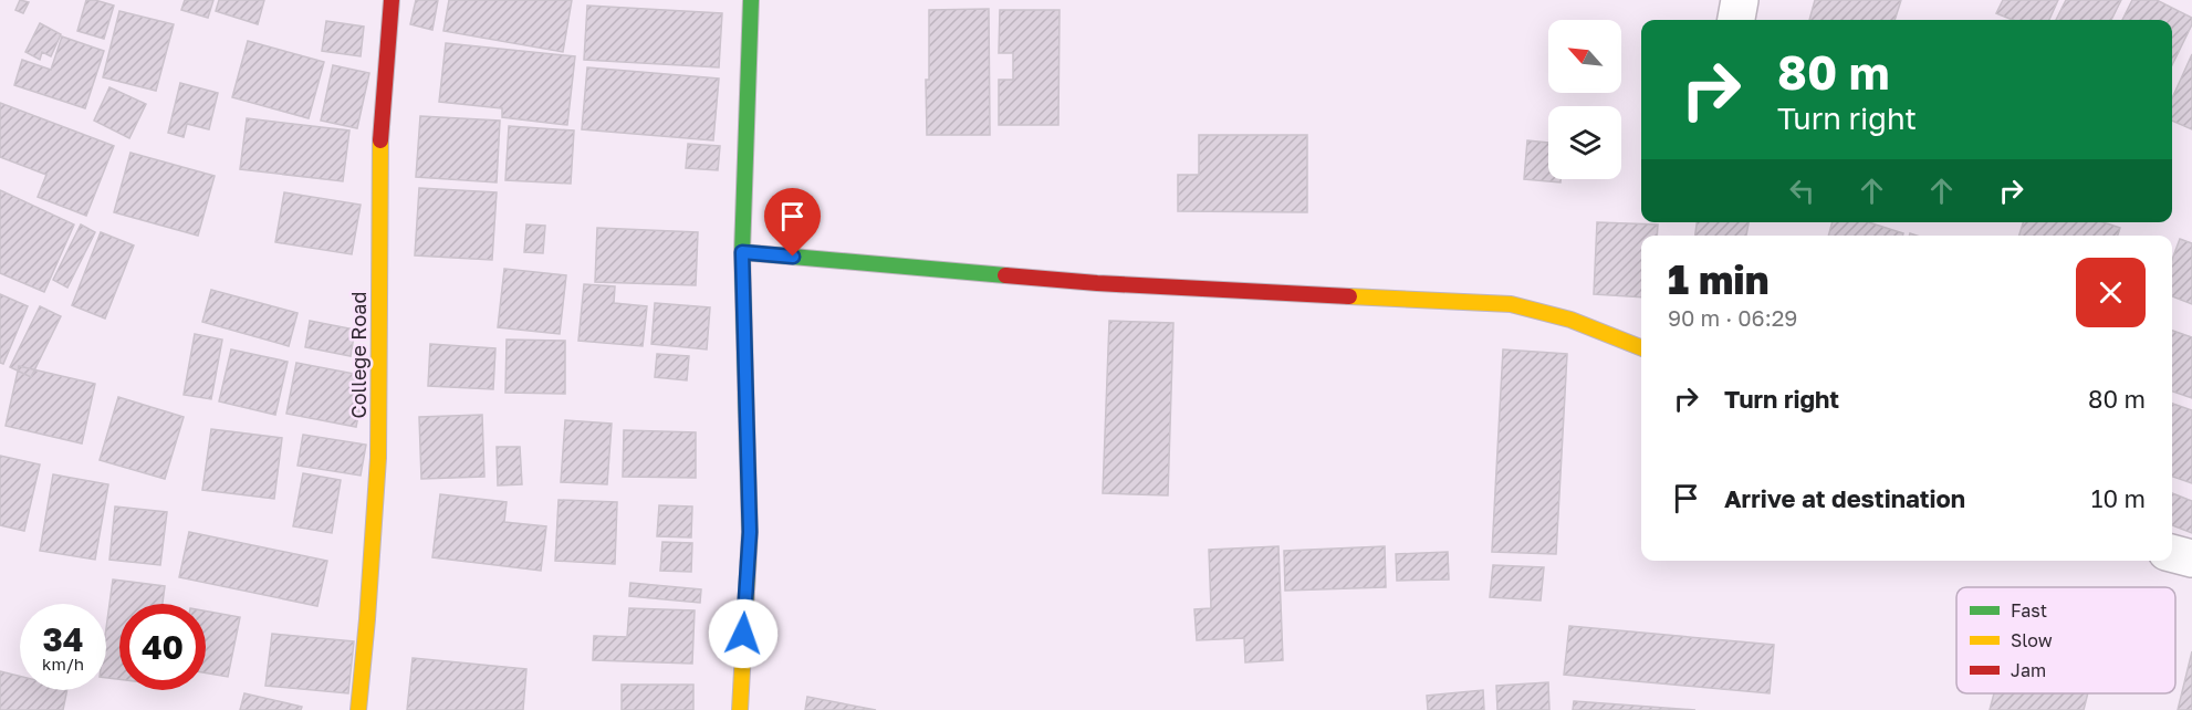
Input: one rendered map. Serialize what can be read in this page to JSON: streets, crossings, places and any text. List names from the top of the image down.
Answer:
{
  "streets": {
    "street": ["College Road"]
  },
  "legend": ["Fast", "Slow", "Jam"],
  "north": "top left",
  "page": {
    "turn": ["80 m", "Turn right"],
    "heading": ["1 min", "90 m · 06:29"],
    "list": [
      {
        "name": "Turn right",
        "value": "80 m"
      },
      {
        "name": "Arrive at destination",
        "value": "10 m"
      }
    ],
    "speed": "34 km/h",
    "limit": "40"
  }
}
